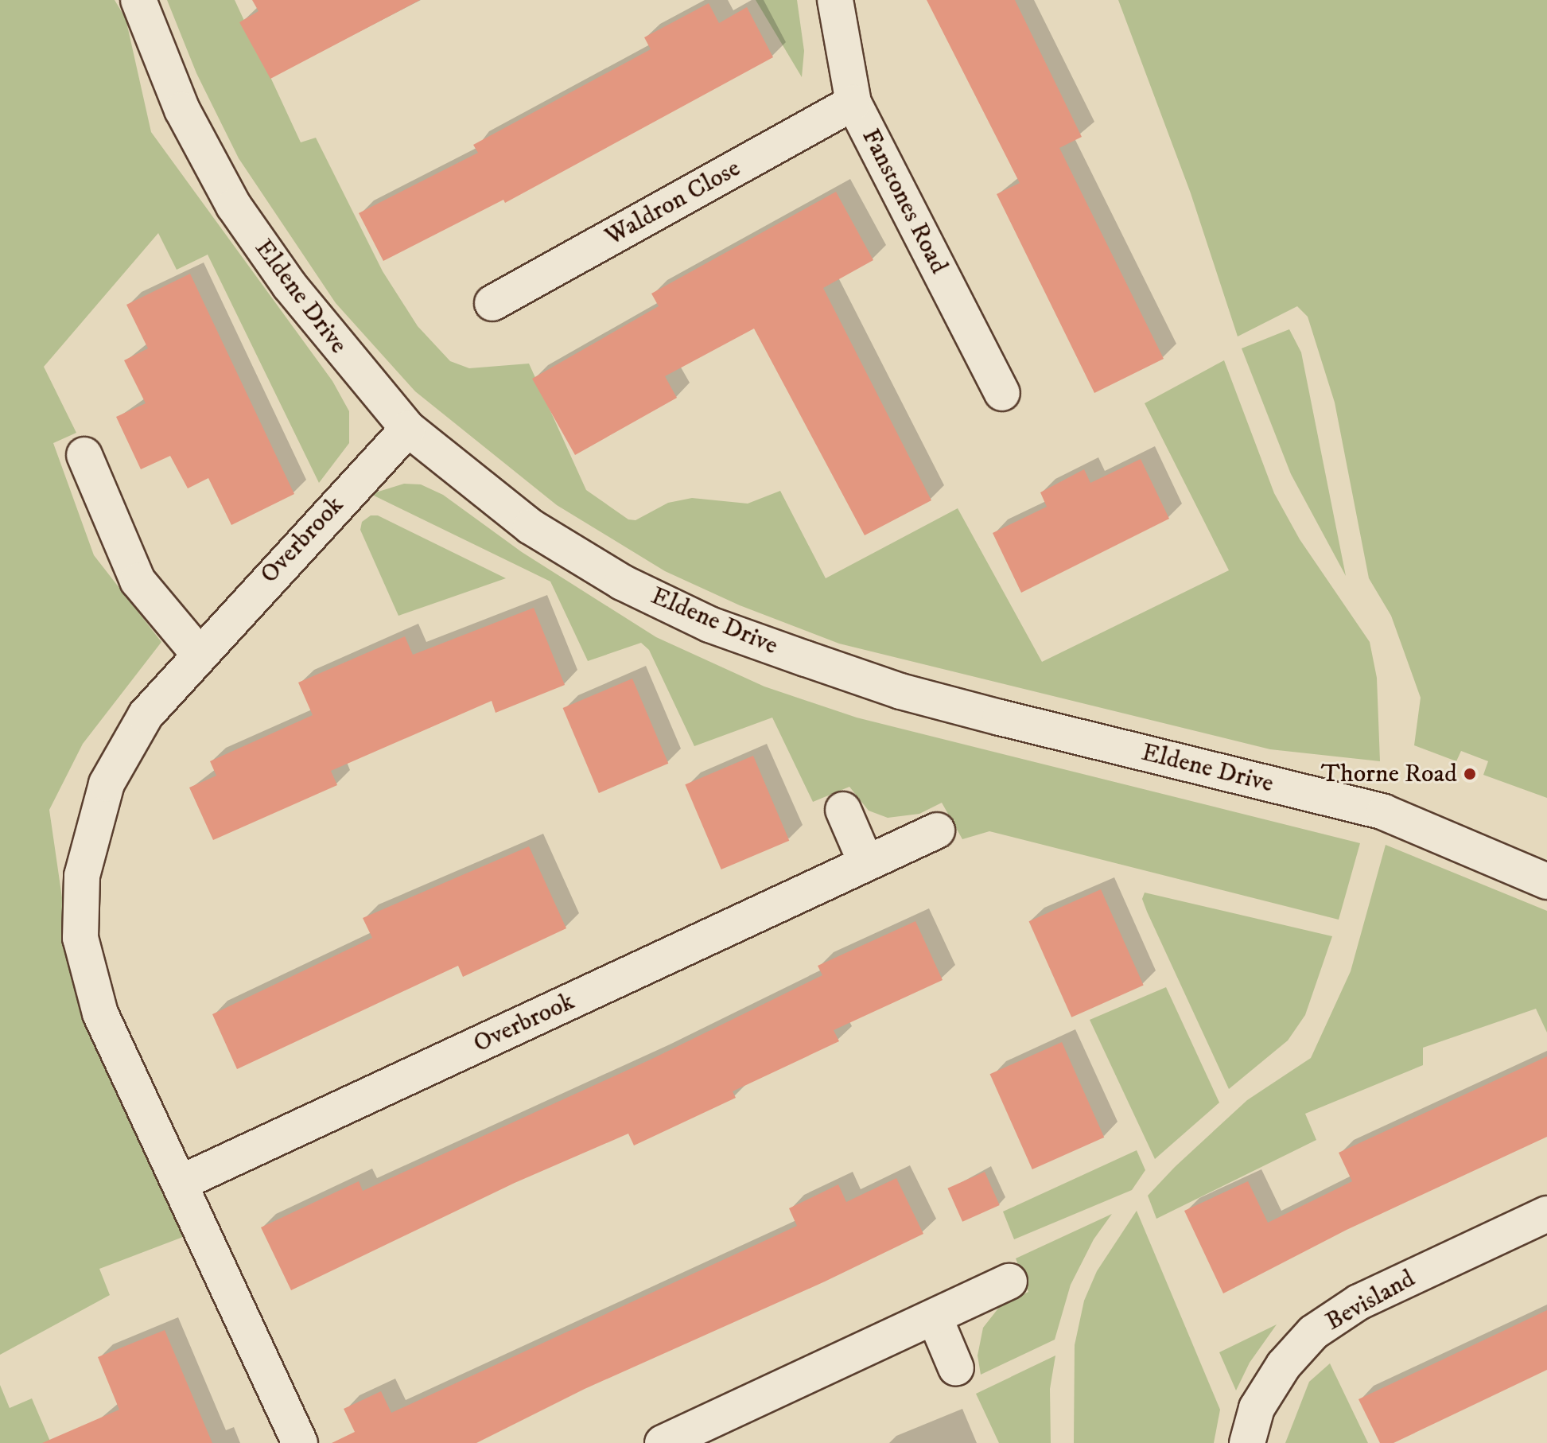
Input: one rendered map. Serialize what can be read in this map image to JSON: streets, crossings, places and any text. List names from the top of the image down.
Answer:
{
  "streets": {
    "street": [
      "Fanstones Road",
      "Waldron Close",
      "Eldene Drive",
      "Overbrook",
      "Bevisland"
    ]
  },
  "crossings": [
    ["Fanstones Road", "Waldron Close"],
    ["Eldene Drive", "Overbrook"]
  ],
  "places": ["Thorne Road"]
}
